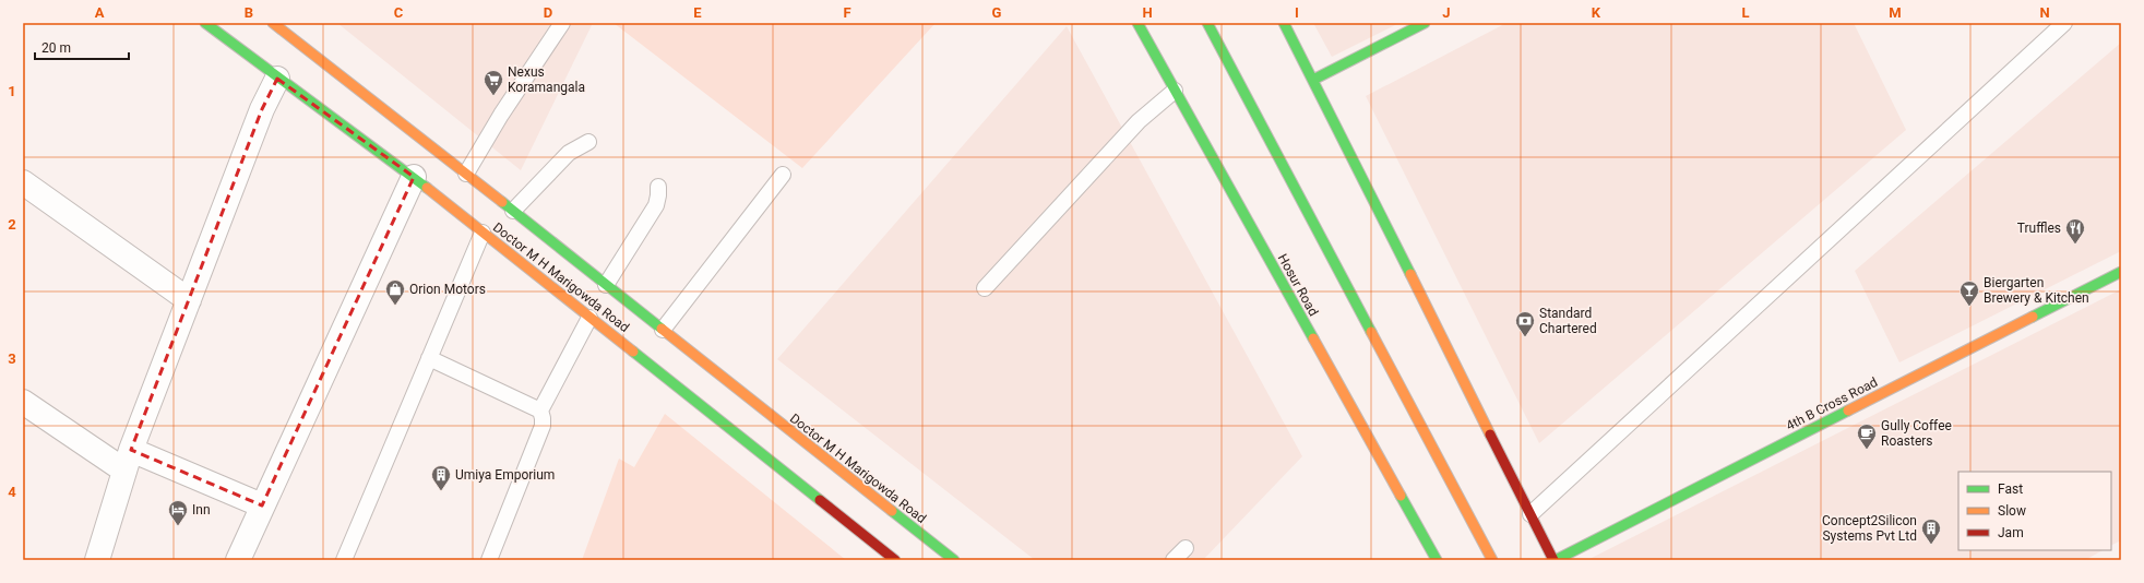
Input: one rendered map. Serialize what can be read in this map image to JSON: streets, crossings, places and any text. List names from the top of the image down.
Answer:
{
  "streets": {
    "main road": ["Doctor M H Marigowda Road", "Hosur Road", "4th B Cross Road"]
  },
  "places": {
    "supermarket": ["Nexus Koramangala"],
    "restaurant": ["Truffles"],
    "shop": ["Orion Motors"],
    "bar": ["Biergarten Brewery & Kitchen"],
    "bank": ["Standard Chartered"],
    "cafe": ["Gully Coffee Roasters"],
    "building": ["Umiya Emporium", "Concept2Silicon Systems Pvt Ltd"],
    "hotel": ["Inn"]
  },
  "legend": ["Fast", "Slow", "Jam"],
  "scale_bar": "20 m",
  "grid": {
    "columns": [
      "A",
      "B",
      "C",
      "D",
      "E",
      "F",
      "G",
      "H",
      "I",
      "J",
      "K",
      "L",
      "M",
      "N"
    ],
    "rows": [
      "1",
      "2",
      "3",
      "4"
    ]
  }
}
